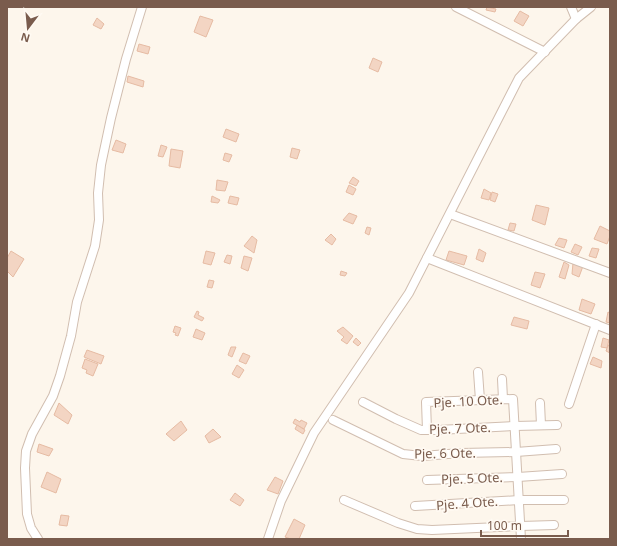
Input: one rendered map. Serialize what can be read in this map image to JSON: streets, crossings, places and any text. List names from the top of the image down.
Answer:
{
  "streets": {
    "street": [
      "Pje. 10 Ote.",
      "Pje. 7 Ote.",
      "Pje. 6 Ote.",
      "Pje. 5 Ote.",
      "Pje. 4 Ote."
    ]
  },
  "crossings": [
    ["Pje. 10 Ote.", "Pje. 7 Ote."]
  ],
  "scale_bar": "100 m",
  "north": "bottom"
}
